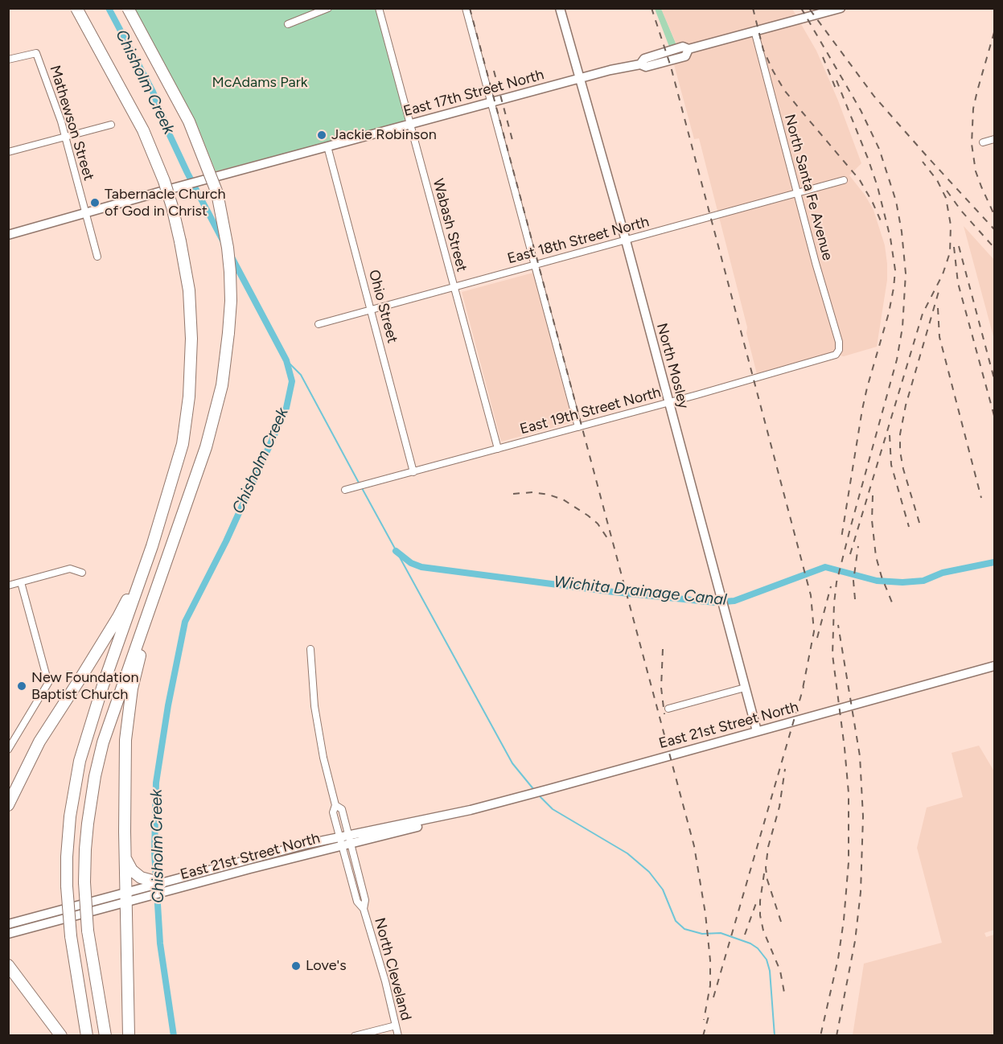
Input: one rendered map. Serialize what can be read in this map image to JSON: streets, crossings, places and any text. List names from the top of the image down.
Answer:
{
  "streets": {
    "street": [
      "East 17th Street North",
      "Mathewson Street",
      "North Santa Fe Avenue",
      "Wabash Street",
      "East 18th Street North",
      "Ohio Street",
      "North Mosley",
      "East 19th Street North",
      "East 21st Street North",
      "North Cleveland"
    ]
  },
  "crossings": [
    ["East 17th Street North", "Mathewson Street"],
    ["East 17th Street North", "North Santa Fe Avenue"],
    ["East 17th Street North", "Wabash Street"],
    ["East 17th Street North", "Ohio Street"],
    ["East 17th Street North", "North Mosley"],
    ["North Santa Fe Avenue", "East 18th Street North"],
    ["North Santa Fe Avenue", "East 19th Street North"],
    ["Wabash Street", "East 18th Street North"],
    ["Wabash Street", "East 19th Street North"],
    ["East 18th Street North", "Ohio Street"],
    ["East 18th Street North", "North Mosley"],
    ["Ohio Street", "East 19th Street North"],
    ["North Mosley", "East 19th Street North"],
    ["North Mosley", "East 21st Street North"],
    ["East 21st Street North", "North Cleveland"]
  ],
  "water": ["Chisholm Creek", "Wichita Drainage Canal"],
  "parks": ["McAdams Park"],
  "places": [
    "Jackie Robinson",
    "Tabernacle Church of God in Christ",
    "New Foundation Baptist Church",
    "Love's"
  ]
}
